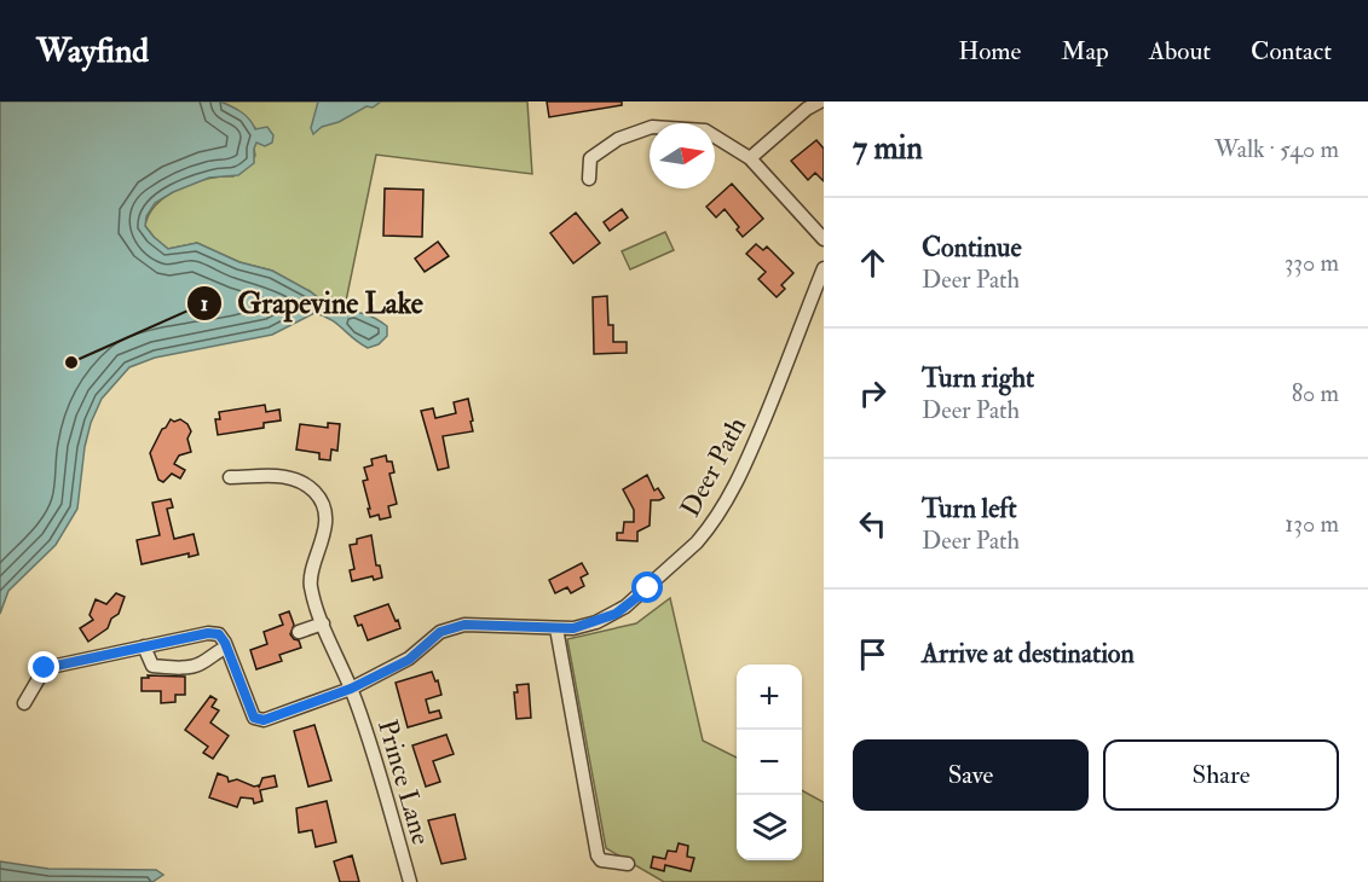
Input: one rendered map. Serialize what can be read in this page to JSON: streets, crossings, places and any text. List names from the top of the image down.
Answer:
{
  "streets": {
    "street": ["Deer Path", "Prince Lane"]
  },
  "crossings": [
    ["Deer Path", "Prince Lane"]
  ],
  "places": ["Grapevine Lake"],
  "north": "right",
  "page": {
    "header": "Wayfind",
    "nav": [
      "Home",
      "Map",
      "About",
      "Contact"
    ],
    "heading": ["7 min", "Walk · 540 m"],
    "list": [
      ["Continue", "Deer Path", "330 m"],
      ["Turn right", "Deer Path", "80 m"],
      ["Turn left", "Deer Path", "130 m"],
      "Arrive at destination"
    ],
    "map_buttons": ["+", "−"],
    "buttons": ["Save", "Share"]
  }
}
